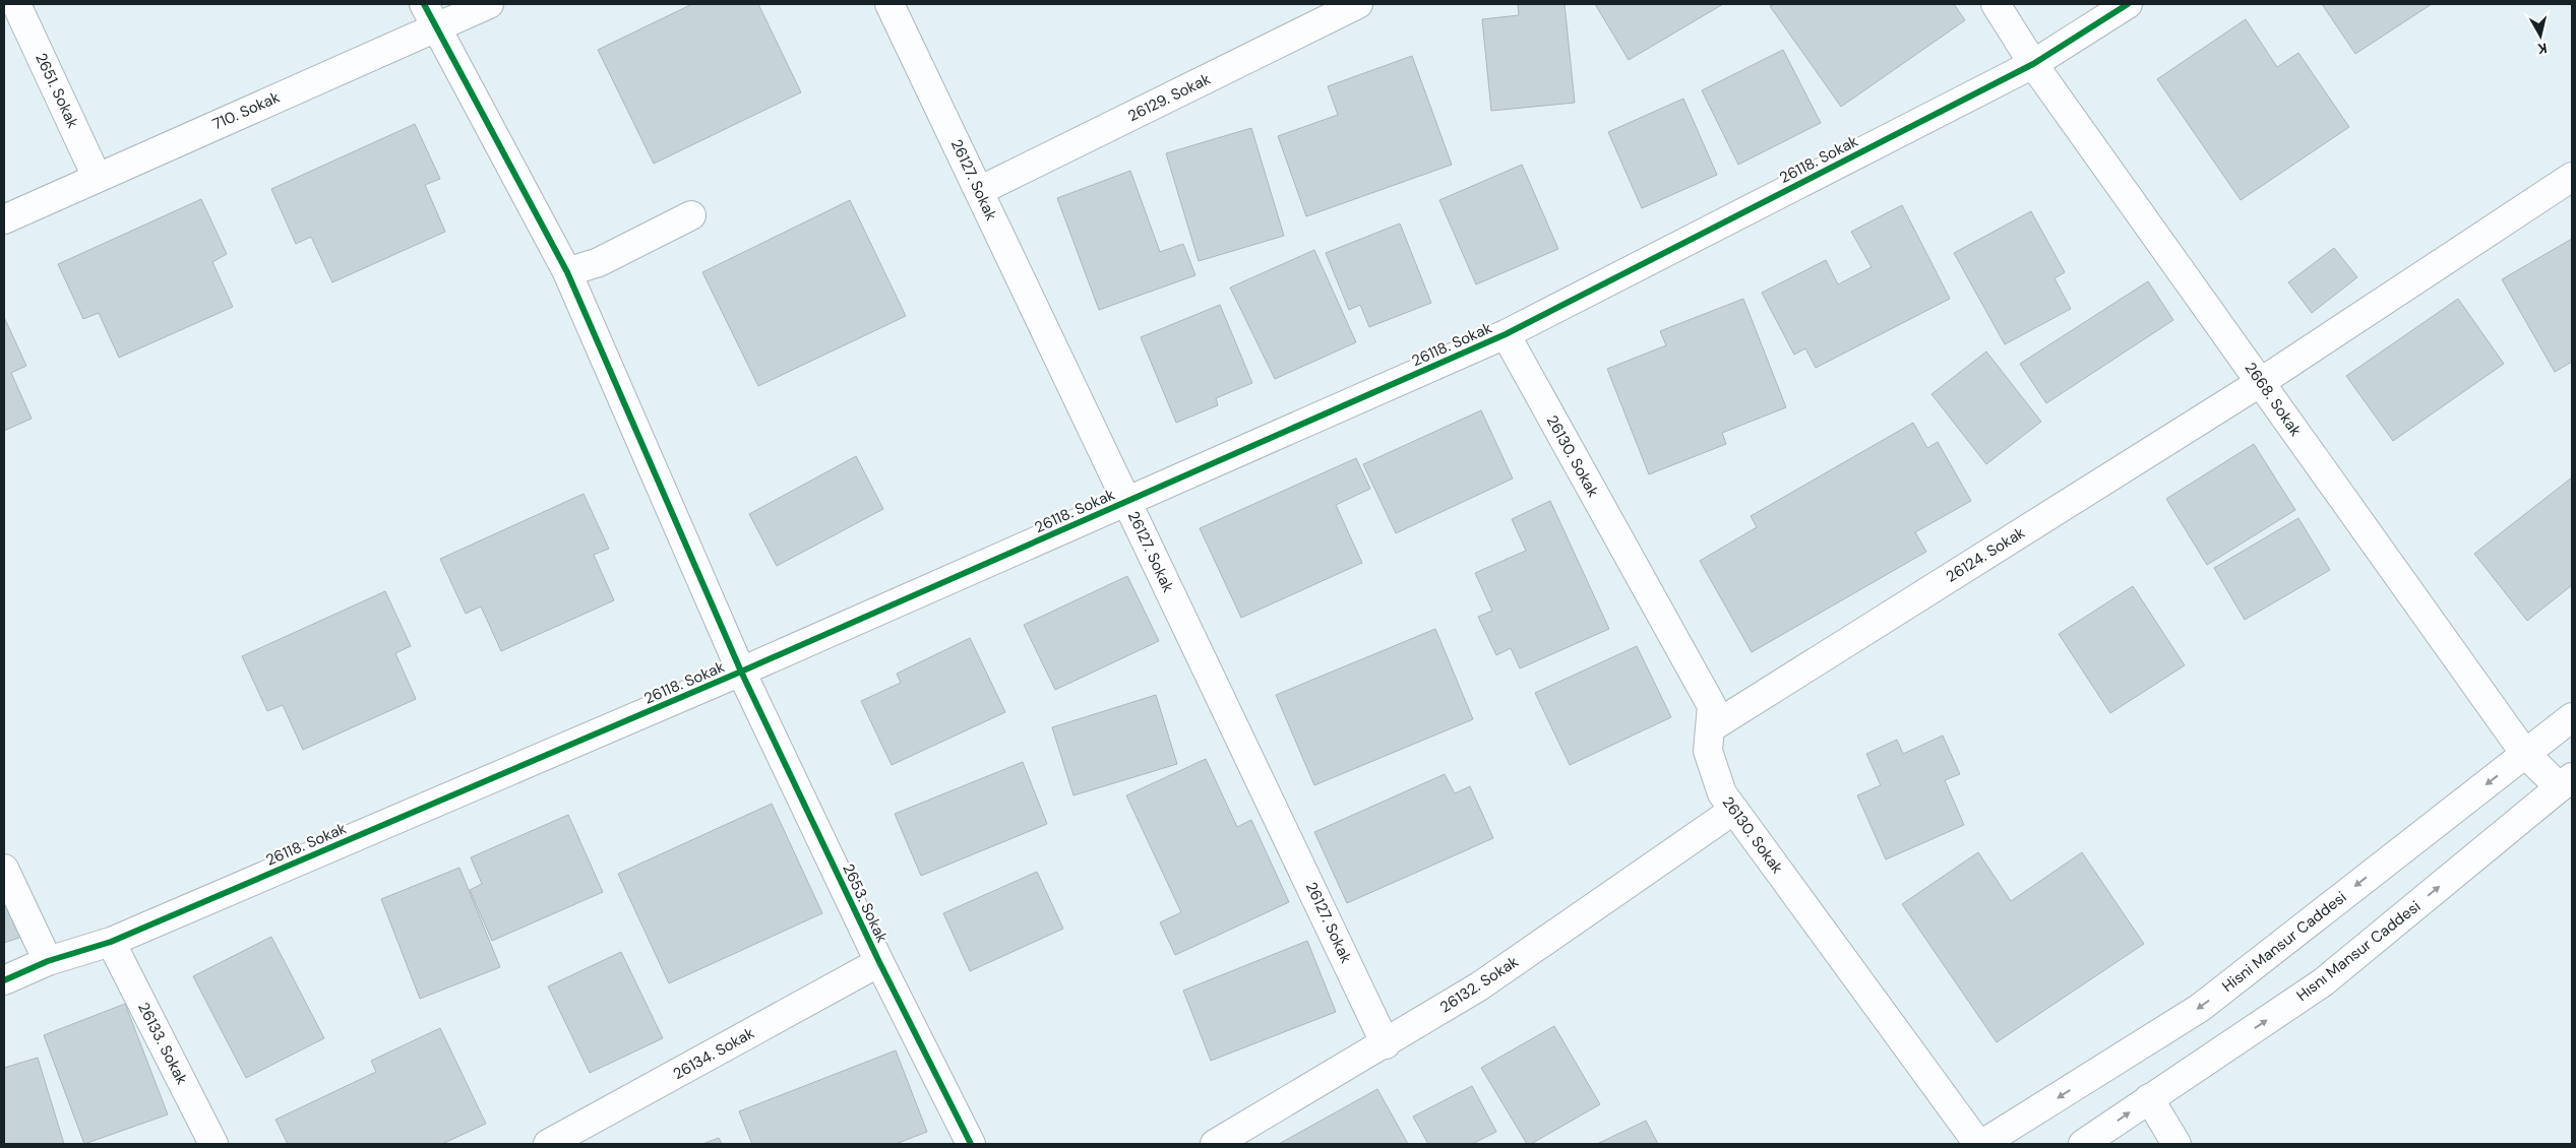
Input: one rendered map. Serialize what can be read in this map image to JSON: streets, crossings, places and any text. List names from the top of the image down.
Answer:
{
  "streets": {
    "street": [
      "2651. Sokak",
      "26129. Sokak",
      "710. Sokak",
      "26118. Sokak",
      "26127. Sokak",
      "2668. Sokak",
      "26130. Sokak",
      "26124. Sokak",
      "2653. Sokak",
      "Hisni Mansur Caddesi",
      "Hısnı Mansur Caddesi",
      "26132. Sokak",
      "26133. Sokak",
      "26134. Sokak"
    ]
  },
  "crossings": [
    ["2651. Sokak", "710. Sokak"],
    ["26129. Sokak", "26127. Sokak"],
    ["710. Sokak", "2653. Sokak"],
    ["26118. Sokak", "26127. Sokak"],
    ["26118. Sokak", "2668. Sokak"],
    ["26118. Sokak", "26130. Sokak"],
    ["26118. Sokak", "2653. Sokak"],
    ["26118. Sokak", "26133. Sokak"],
    ["26127. Sokak", "26132. Sokak"],
    ["2668. Sokak", "26124. Sokak"],
    ["2668. Sokak", "Hisni Mansur Caddesi"],
    ["2668. Sokak", "Hısnı Mansur Caddesi"],
    ["26130. Sokak", "26124. Sokak"],
    ["26130. Sokak", "Hisni Mansur Caddesi"],
    ["26130. Sokak", "26132. Sokak"],
    ["2653. Sokak", "26134. Sokak"]
  ],
  "one_way": ["Hisni Mansur Caddesi", "Hısnı Mansur Caddesi"],
  "north": "bottom"
}
